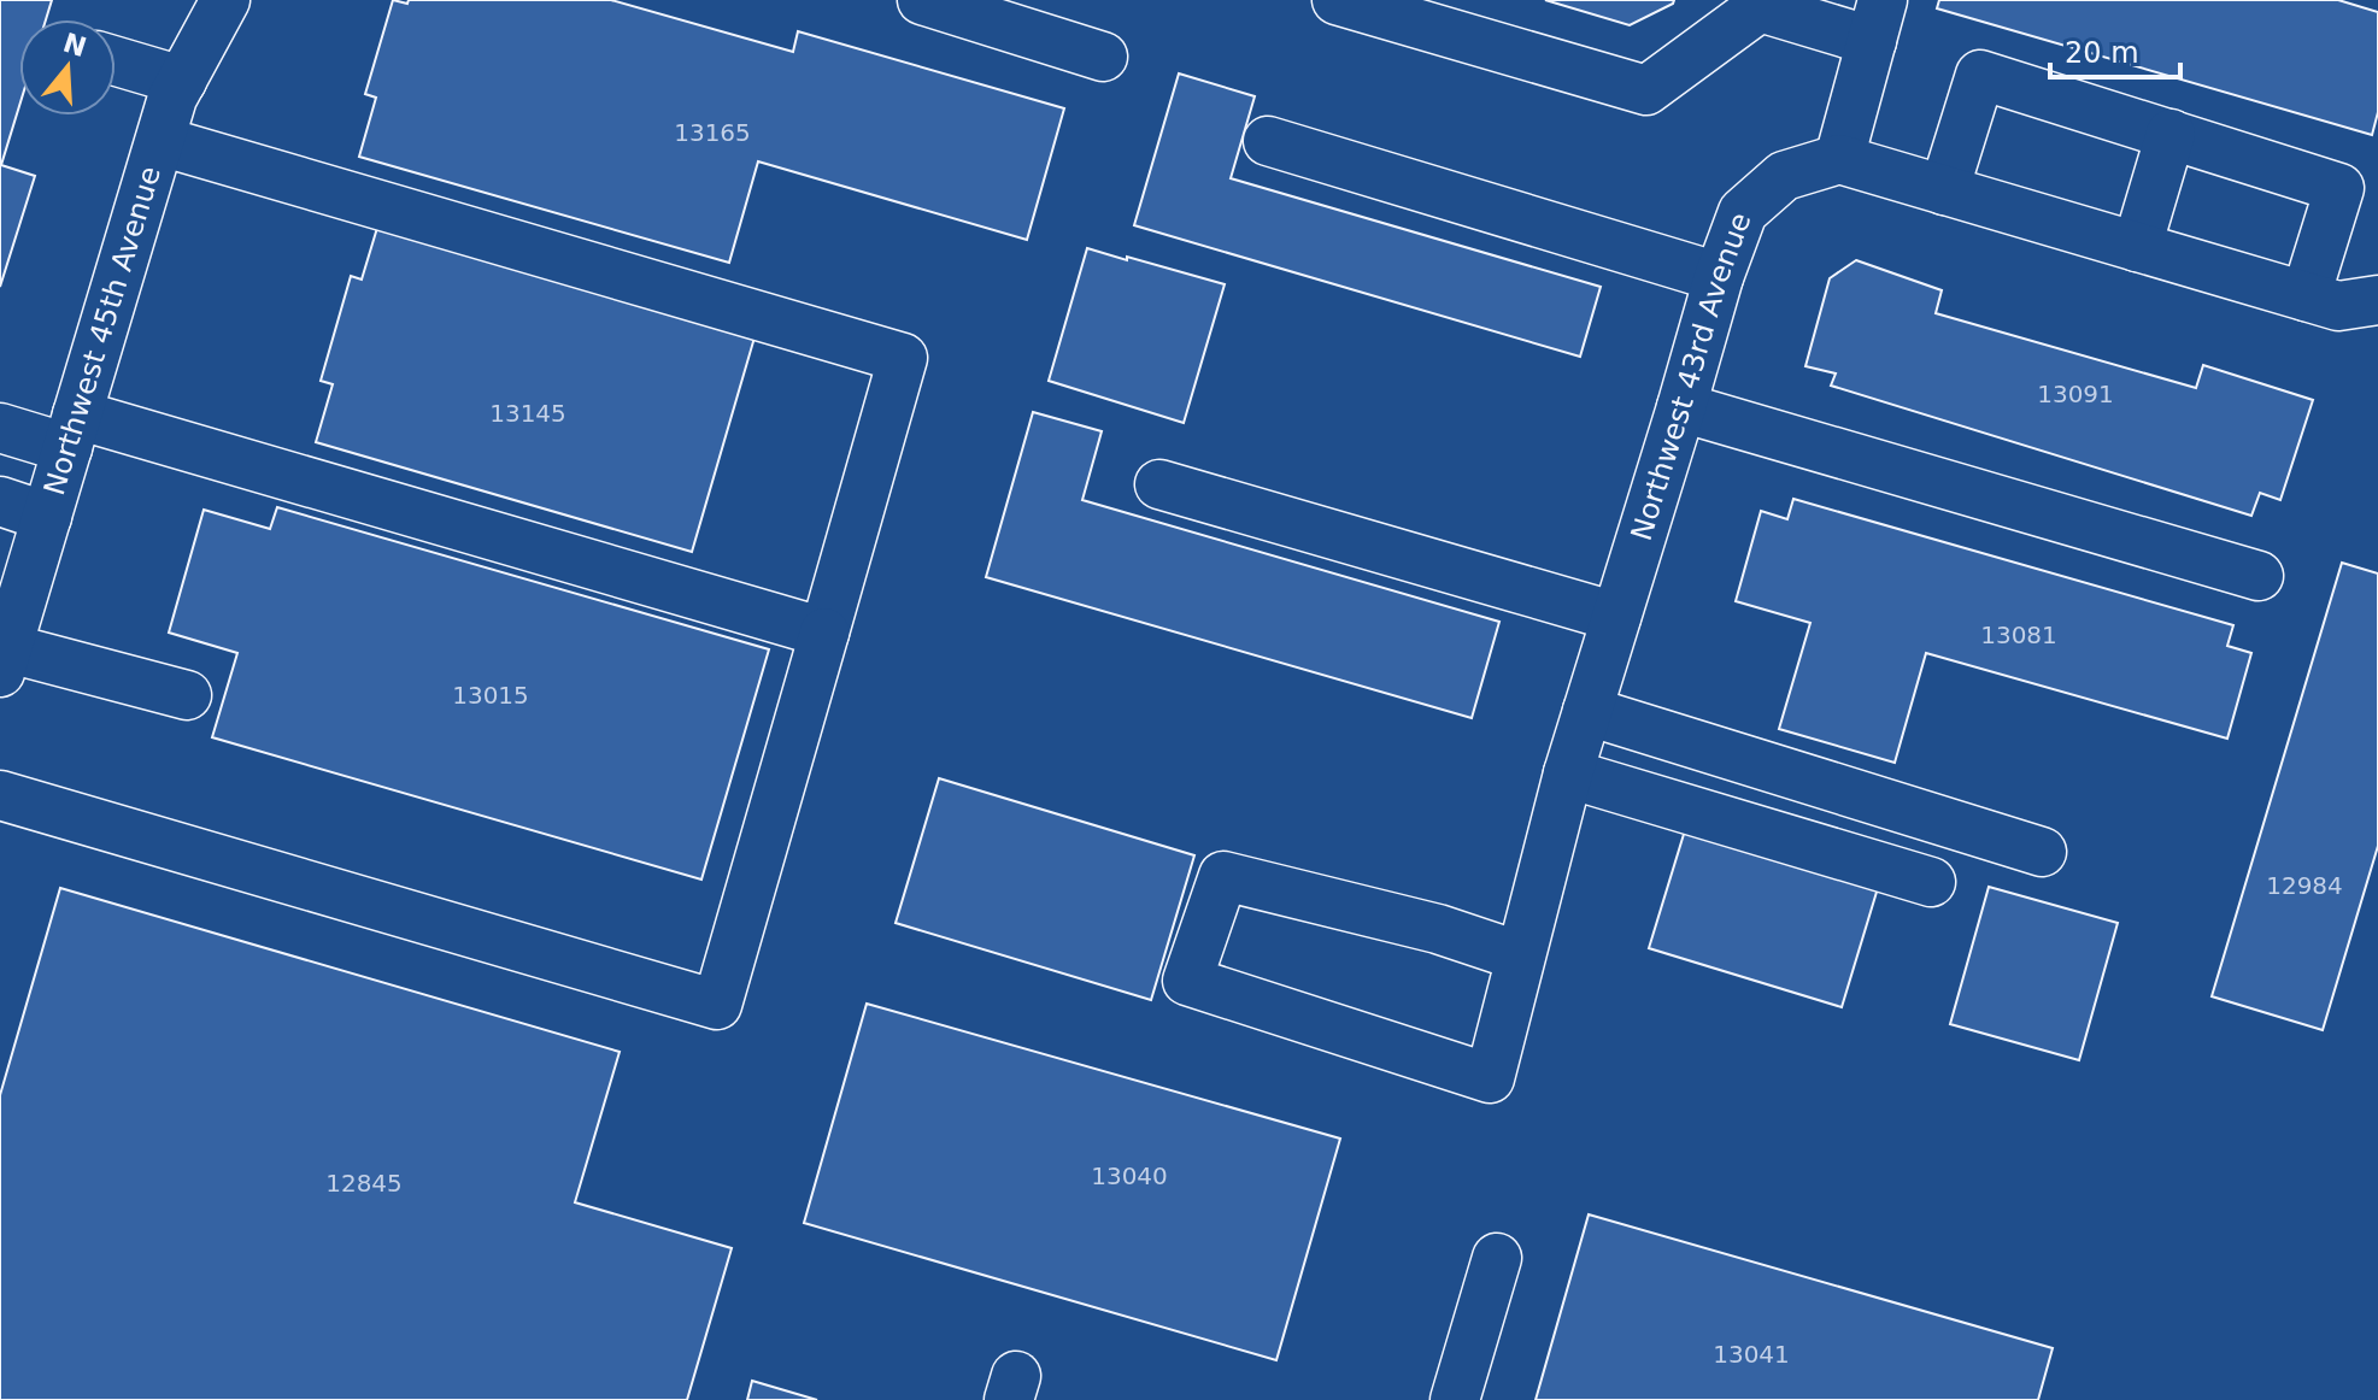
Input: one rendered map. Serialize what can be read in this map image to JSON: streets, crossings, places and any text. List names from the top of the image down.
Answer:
{
  "streets": {
    "street": ["Northwest 45th Avenue", "Northwest 43rd Avenue"]
  },
  "house_numbers": [
    "13165",
    "13091",
    "13145",
    "13081",
    "13015",
    "12984",
    "13040",
    "12845",
    "13041"
  ],
  "scale_bar": "20 m",
  "north": "top"
}
